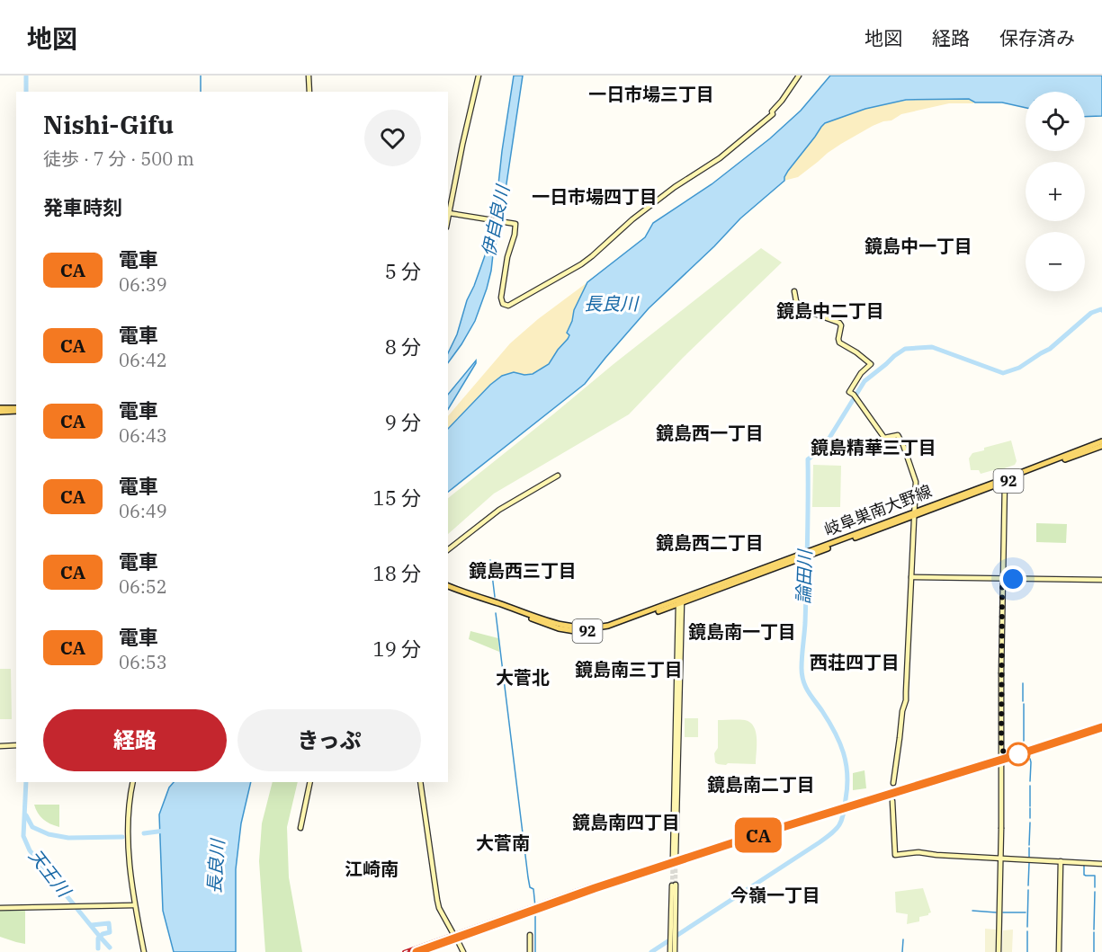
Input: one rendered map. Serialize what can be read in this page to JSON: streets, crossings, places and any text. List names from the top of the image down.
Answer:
{
  "streets": {
    "main road": ["92", "岐阜巣南大野線"]
  },
  "districts": [
    "一日市場三丁目",
    "一日市場四丁目",
    "鏡島中一丁目",
    "鏡島中二丁目",
    "鏡島西一丁目",
    "鏡島精華三丁目",
    "鏡島西二丁目",
    "鏡島西三丁目",
    "鏡島南一丁目",
    "西荘四丁目",
    "鏡島南三丁目",
    "大菅北",
    "鏡島南二丁目",
    "鏡島南四丁目",
    "大菅南",
    "江崎南",
    "今嶺一丁目"
  ],
  "water": [
    "伊自良川",
    "長良川",
    "論田川",
    "天王川"
  ],
  "page": {
    "header": "地図",
    "nav": ["地図", "経路", "保存済み"],
    "on_map": "CA",
    "map_buttons": ["+", "−"],
    "heading": [
      ["Nishi-Gifu", "徒歩 · 7 分 · 500 m"],
      "発車時刻"
    ],
    "list": [
      {
        "mark": "CA",
        "name": "電車",
        "note": "06:39",
        "value": "5 分"
      },
      {
        "mark": "CA",
        "name": "電車",
        "note": "06:42",
        "value": "8 分"
      },
      {
        "mark": "CA",
        "name": "電車",
        "note": "06:43",
        "value": "9 分"
      },
      {
        "mark": "CA",
        "name": "電車",
        "note": "06:49",
        "value": "15 分"
      },
      {
        "mark": "CA",
        "name": "電車",
        "note": "06:52",
        "value": "18 分"
      },
      {
        "mark": "CA",
        "name": "電車",
        "note": "06:53",
        "value": "19 分"
      }
    ],
    "buttons": ["経路", "きっぷ"]
  }
}
